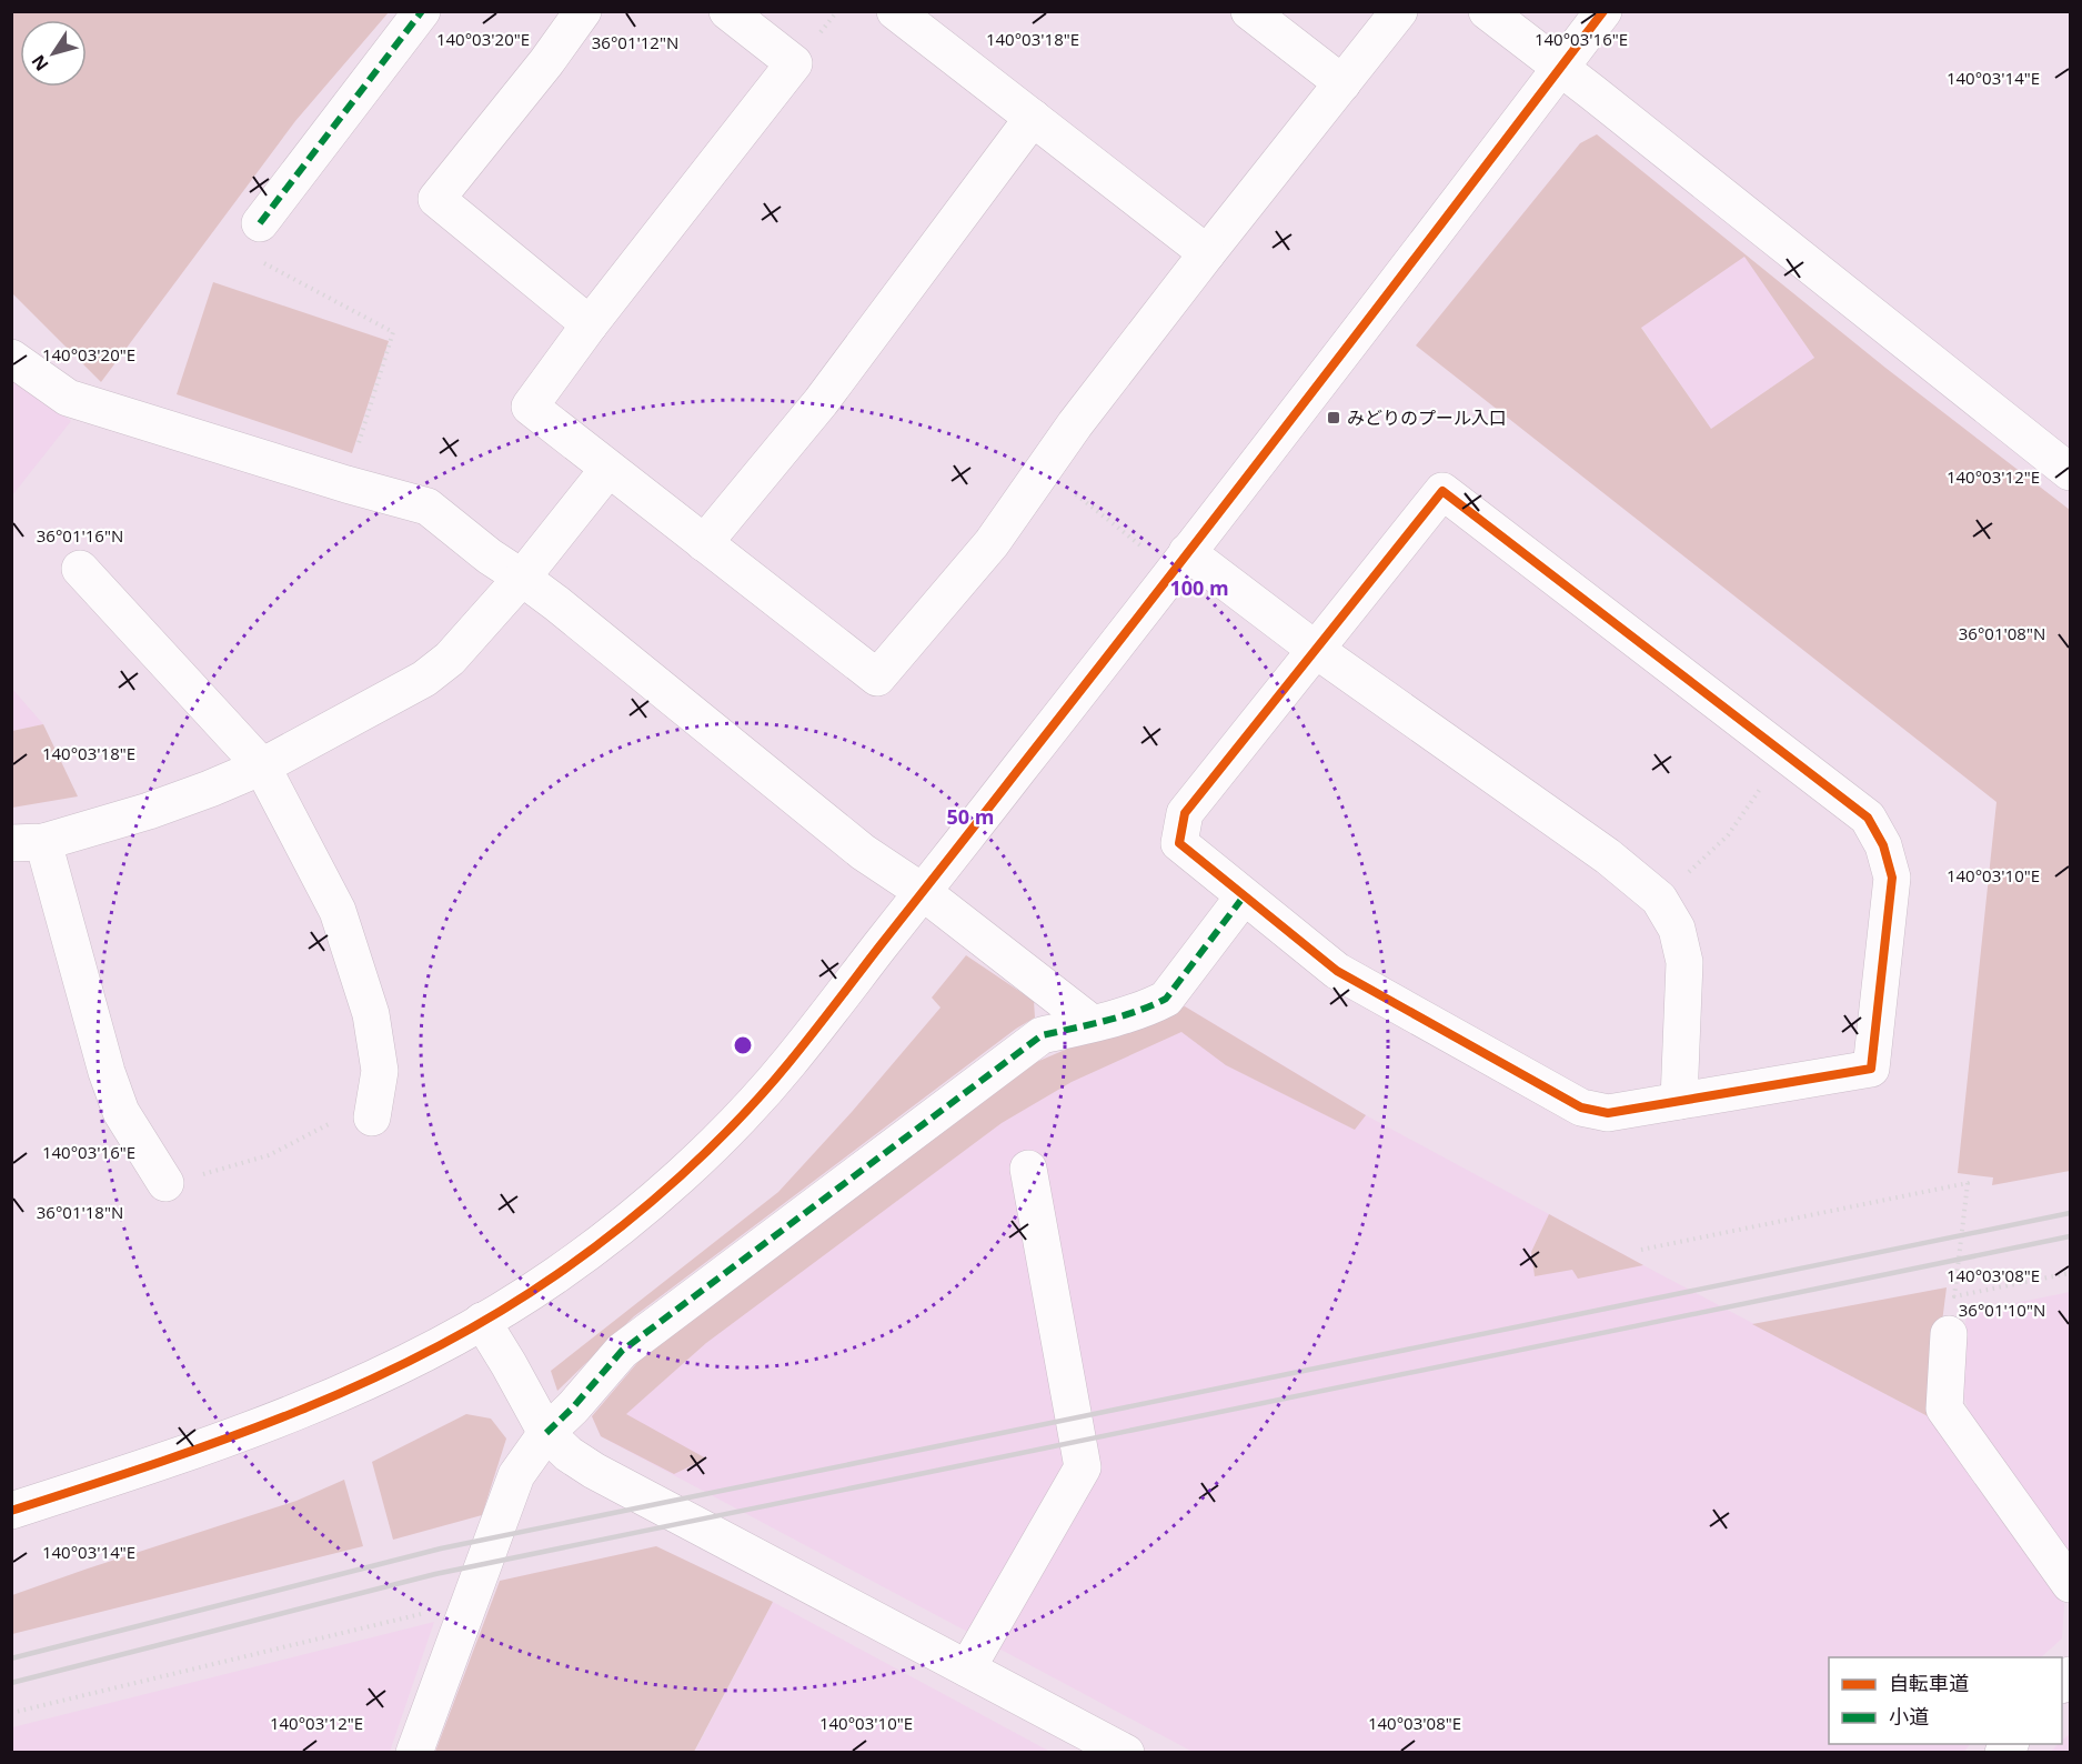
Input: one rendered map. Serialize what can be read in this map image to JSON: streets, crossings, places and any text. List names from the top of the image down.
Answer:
{
  "places": {
    "transit": ["みどりのプール入口"]
  },
  "legend": ["自転車道", "小道"],
  "north": "bottom left",
  "coordinates": [
    "140°03'20\"E",
    "140°03'18\"E",
    "140°03'16\"E",
    "36°01'12\"N",
    "140°03'14\"E",
    "140°03'12\"E",
    "36°01'16\"N",
    "36°01'08\"N",
    "140°03'10\"E",
    "36°01'18\"N",
    "140°03'08\"E",
    "36°01'10\"N"
  ],
  "rings": ["100 m", "50 m"]
}
